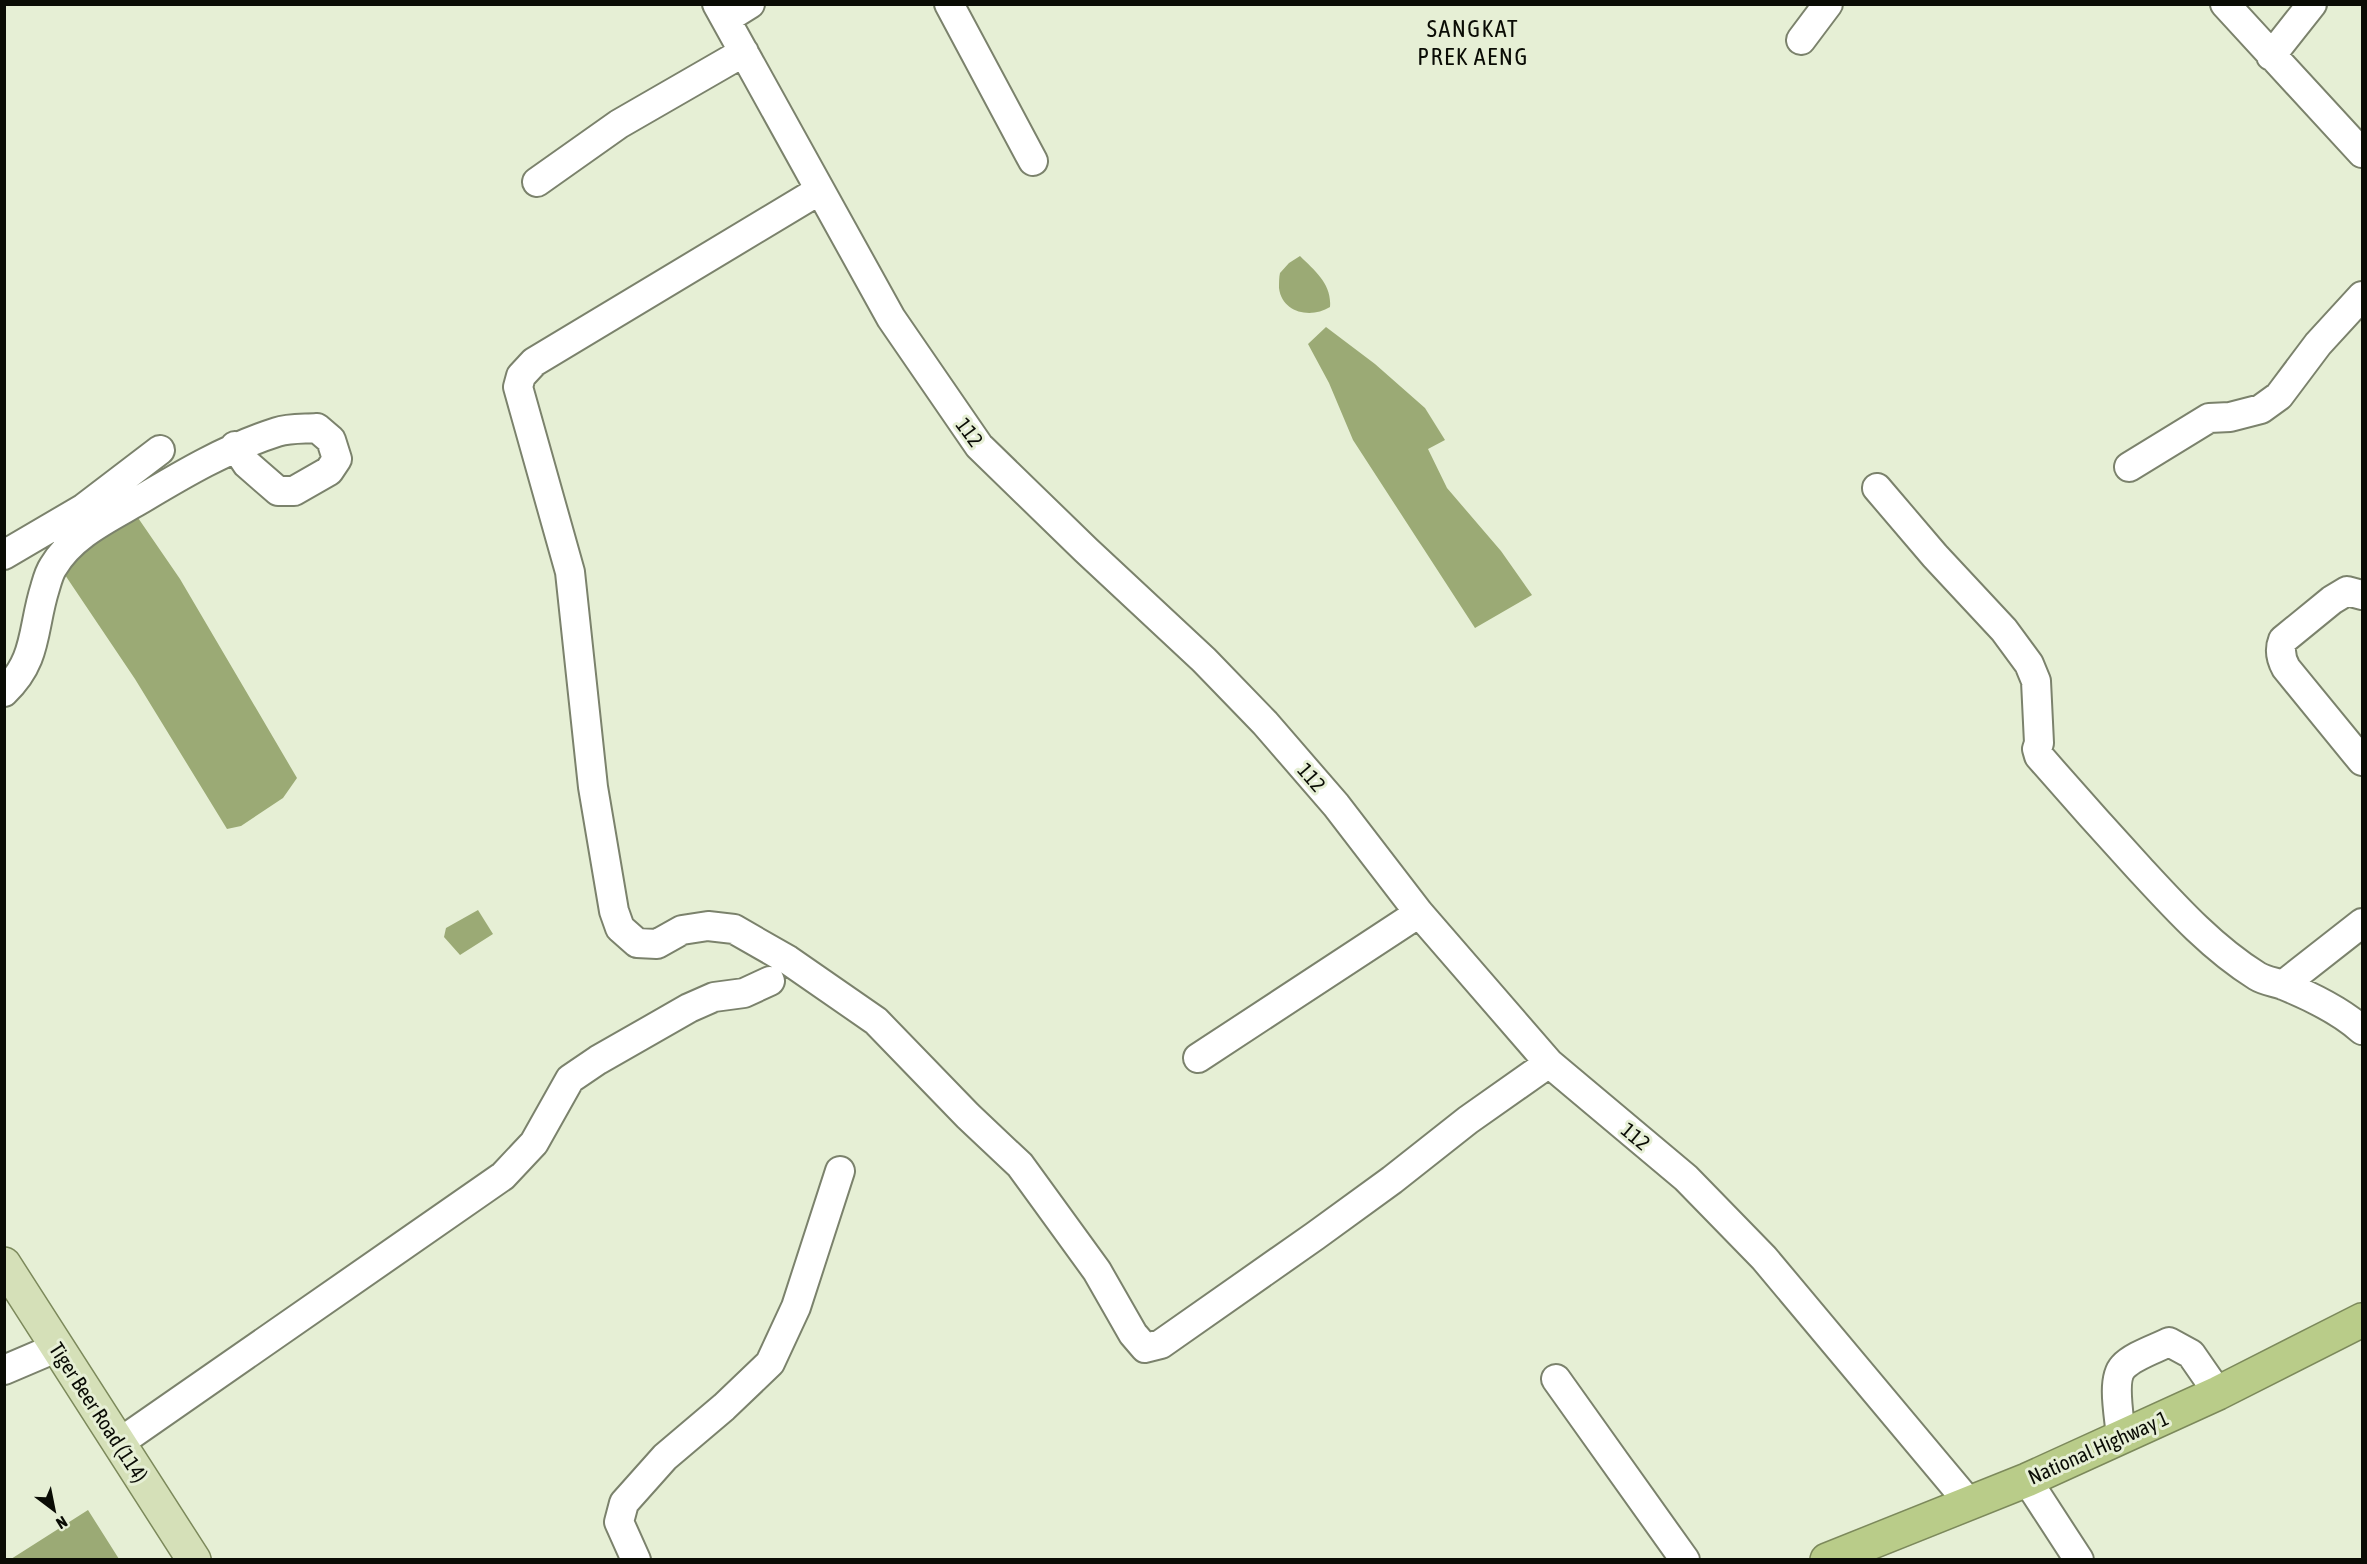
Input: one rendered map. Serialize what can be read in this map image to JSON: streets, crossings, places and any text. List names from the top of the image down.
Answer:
{
  "streets": {
    "highway": ["National Highway 1"],
    "main road": ["Tiger Beer Road (114)"],
    "street": ["112"]
  },
  "crossings": [
    ["112", "National Highway 1"]
  ],
  "districts": ["SANGKAT PREK AENG"],
  "north": "bottom right"
}
